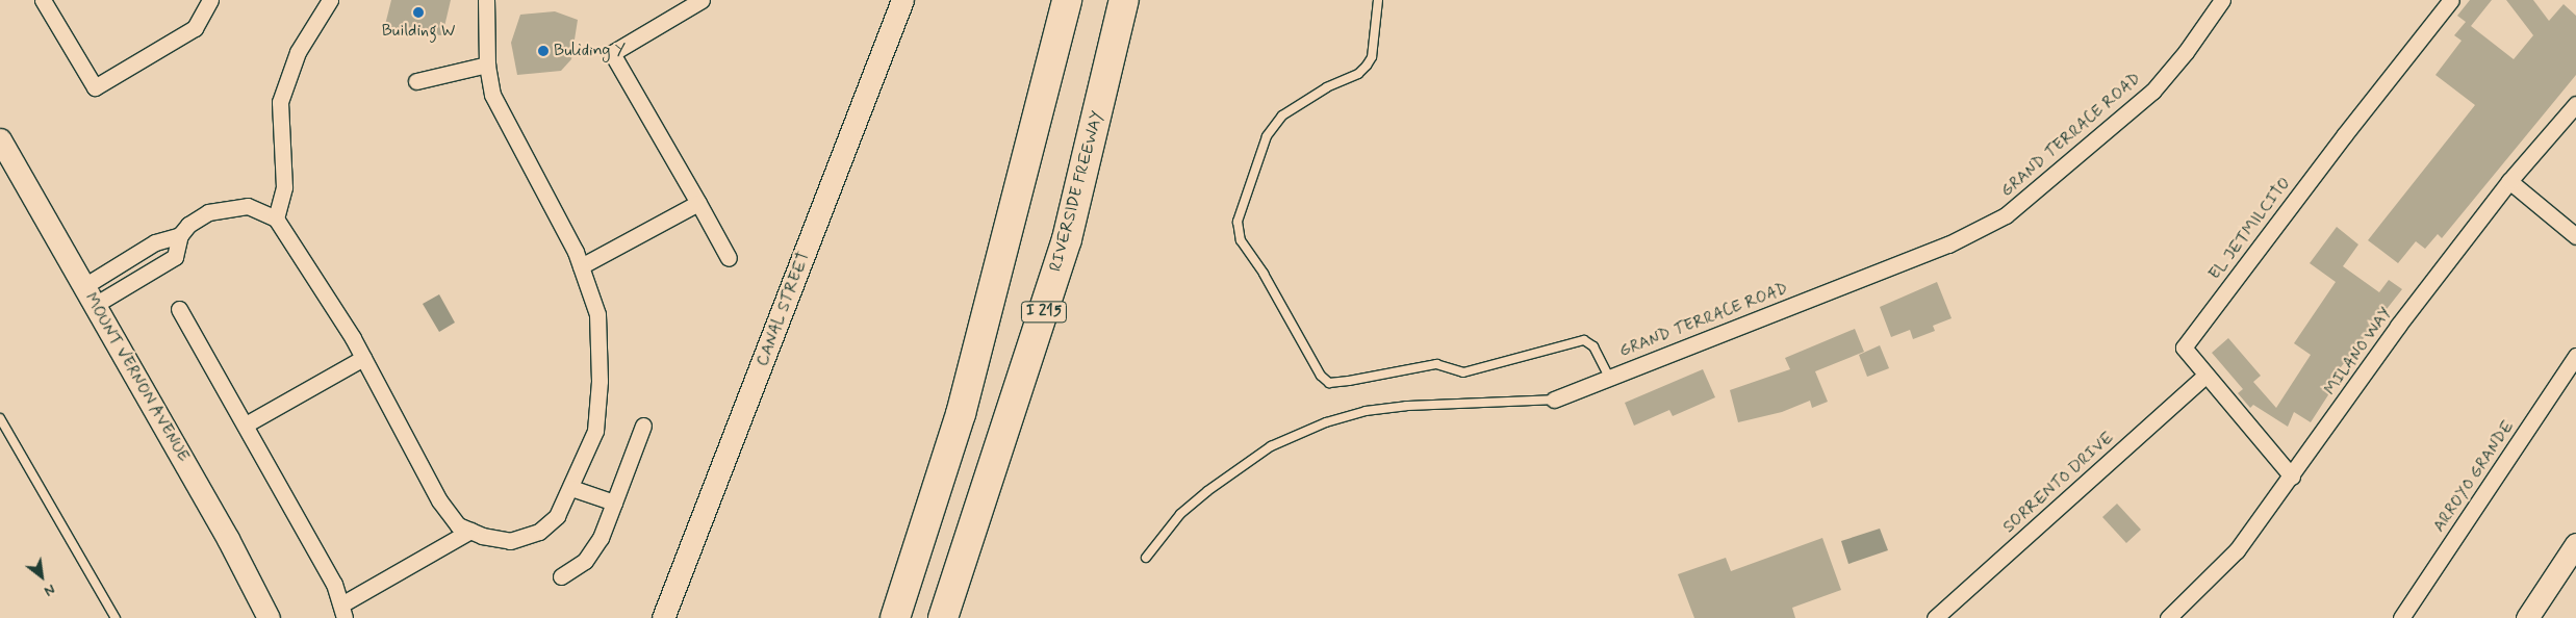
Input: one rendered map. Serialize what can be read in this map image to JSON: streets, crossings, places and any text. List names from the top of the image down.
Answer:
{
  "streets": {
    "highway": ["RIVERSIDE FREEWAY", "I 215"],
    "street": [
      "GRAND TERRACE ROAD",
      "EL JETMILCITO",
      "CANAL STREET",
      "MILANO WAY",
      "MOUNT VERNON AVENUE",
      "ARROYO GRANDE",
      "SORRENTO DRIVE"
    ]
  },
  "crossings": [
    ["EL JETMILCITO", "MILANO WAY"],
    ["EL JETMILCITO", "SORRENTO DRIVE"]
  ],
  "places": ["Building W", "Buliding Y"],
  "north": "bottom right"
}
